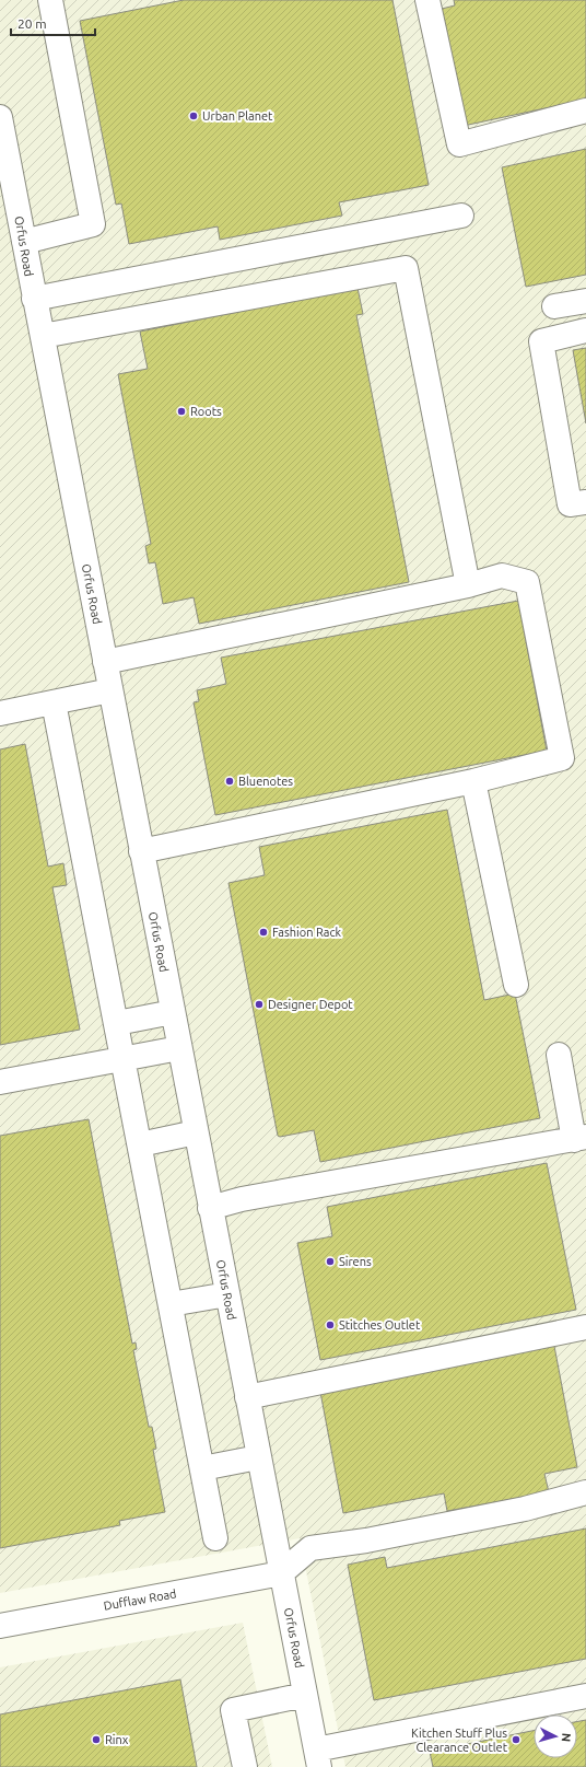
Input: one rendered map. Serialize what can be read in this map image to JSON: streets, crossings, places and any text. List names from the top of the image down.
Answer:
{
  "streets": {
    "street": ["Orfus Road", "Dufflaw Road"]
  },
  "crossings": [
    ["Orfus Road", "Dufflaw Road"]
  ],
  "places": [
    "Urban Planet",
    "Roots",
    "Bluenotes",
    "Fashion Rack",
    "Designer Depot",
    "Sirens",
    "Stitches Outlet",
    "Rinx",
    "Kitchen Stuff Plus Clearance Outlet"
  ],
  "scale_bar": "20 m",
  "north": "right"
}
